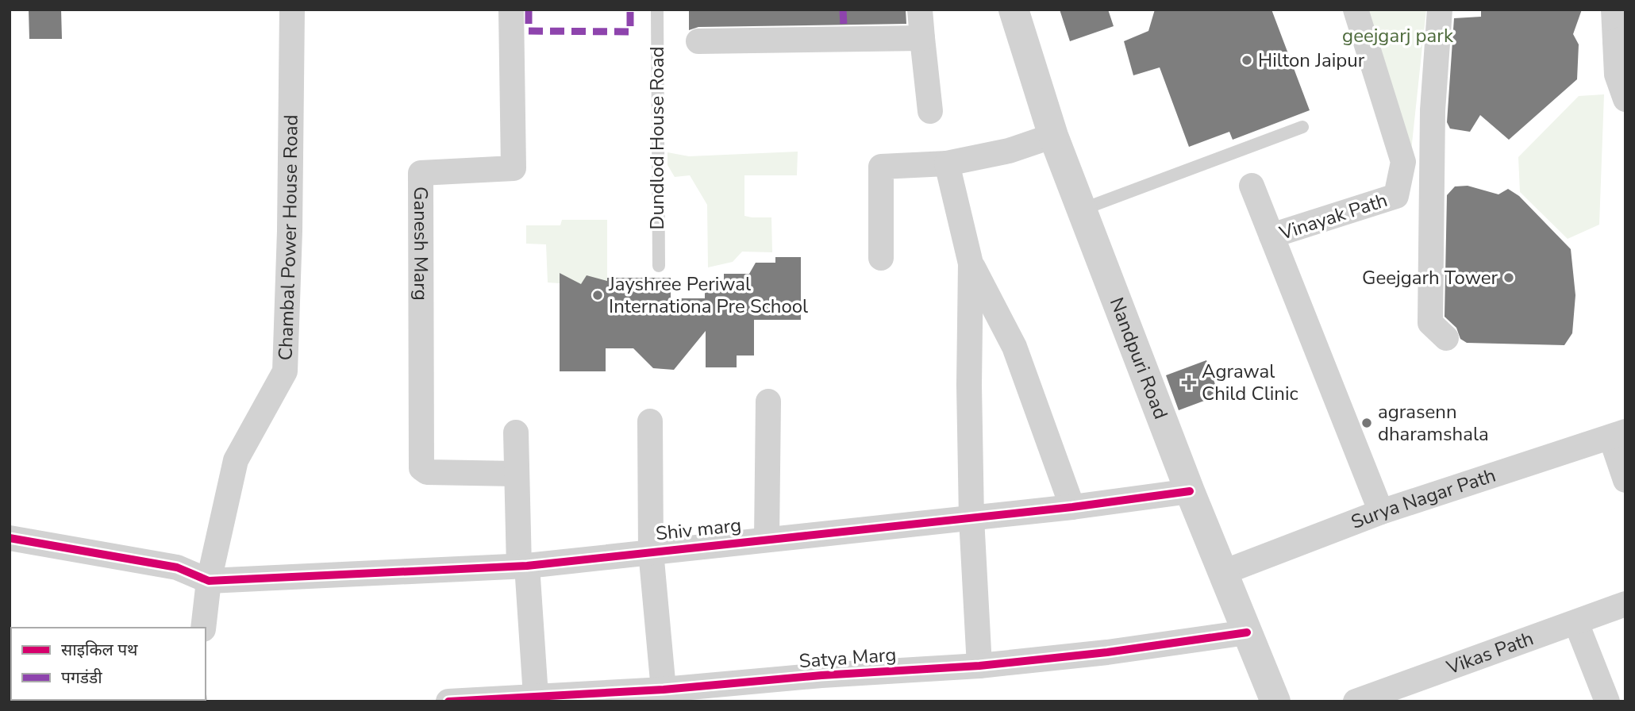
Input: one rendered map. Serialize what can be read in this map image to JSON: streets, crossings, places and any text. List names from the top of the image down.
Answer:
{
  "streets": {
    "street": [
      "Vinayak Path",
      "Chambal Power House Road",
      "Ganesh Marg",
      "Nandpuri Road",
      "Surya Nagar Path",
      "Shiv marg",
      "Vikas Path",
      "Satya Marg"
    ],
    "lane": ["Dundlod House Road"]
  },
  "crossings": [
    ["Vinayak Path", "Surya Nagar Path"],
    ["Chambal Power House Road", "Shiv marg"],
    ["Nandpuri Road", "Surya Nagar Path"],
    ["Nandpuri Road", "Shiv marg"],
    ["Nandpuri Road", "Satya Marg"]
  ],
  "parks": ["geejgarj park"],
  "places": {
    "other": [
      "Hilton Jaipur",
      "Geejgarh Tower",
      "Jayshree Periwal Internationa Pre School",
      "agrasenn dharamshala"
    ],
    "health": ["Agrawal Child Clinic"]
  },
  "legend": ["साइकिल पथ", "पगडंडी"]
}
